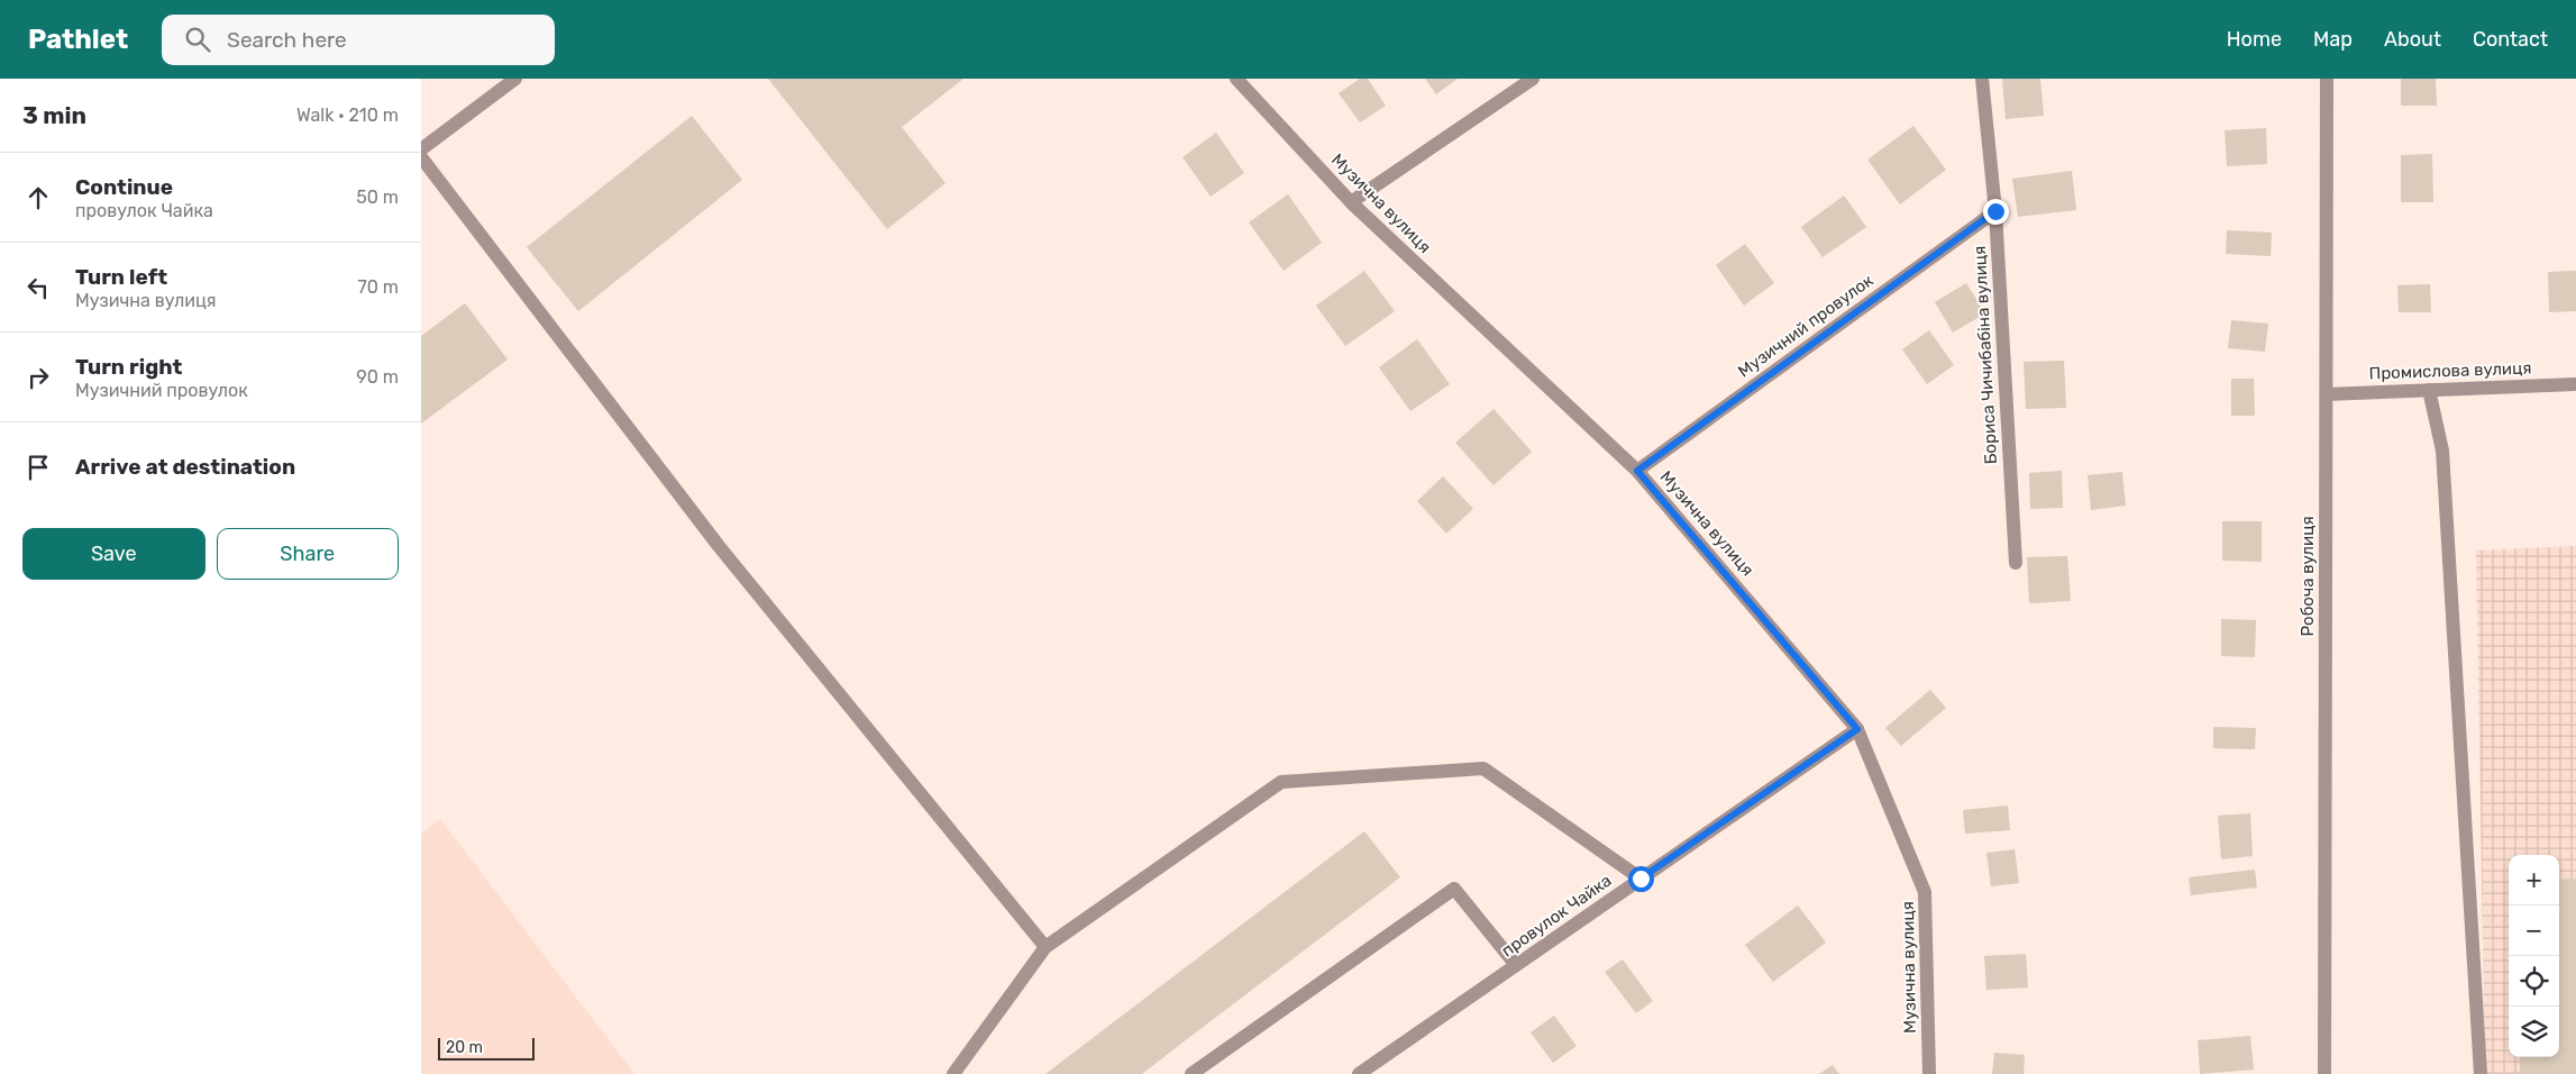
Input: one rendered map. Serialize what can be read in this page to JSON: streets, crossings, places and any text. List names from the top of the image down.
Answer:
{
  "streets": {
    "street": [
      "Музична вулиця",
      "Музичний провулок",
      "Бориса Чичибабіна вулиця",
      "Промислова вулиця",
      "Робоча вулиця",
      "провулок Чайка"
    ]
  },
  "crossings": [
    ["Музична вулиця", "Музичний провулок"],
    ["Музична вулиця", "провулок Чайка"],
    ["Музичний провулок", "Бориса Чичибабіна вулиця"],
    ["Промислова вулиця", "Робоча вулиця"]
  ],
  "scale_bar": "20 m",
  "page": {
    "header": "Pathlet",
    "search": "Search here",
    "nav": [
      "Home",
      "Map",
      "About",
      "Contact"
    ],
    "heading": ["3 min", "Walk · 210 m"],
    "list": [
      ["Continue", "провулок Чайка", "50 m"],
      ["Turn left", "Музична вулиця", "70 m"],
      ["Turn right", "Музичний провулок", "90 m"],
      "Arrive at destination"
    ],
    "buttons": ["Save", "Share"],
    "map_buttons": ["+", "−"],
    "scale": "20 m"
  }
}
